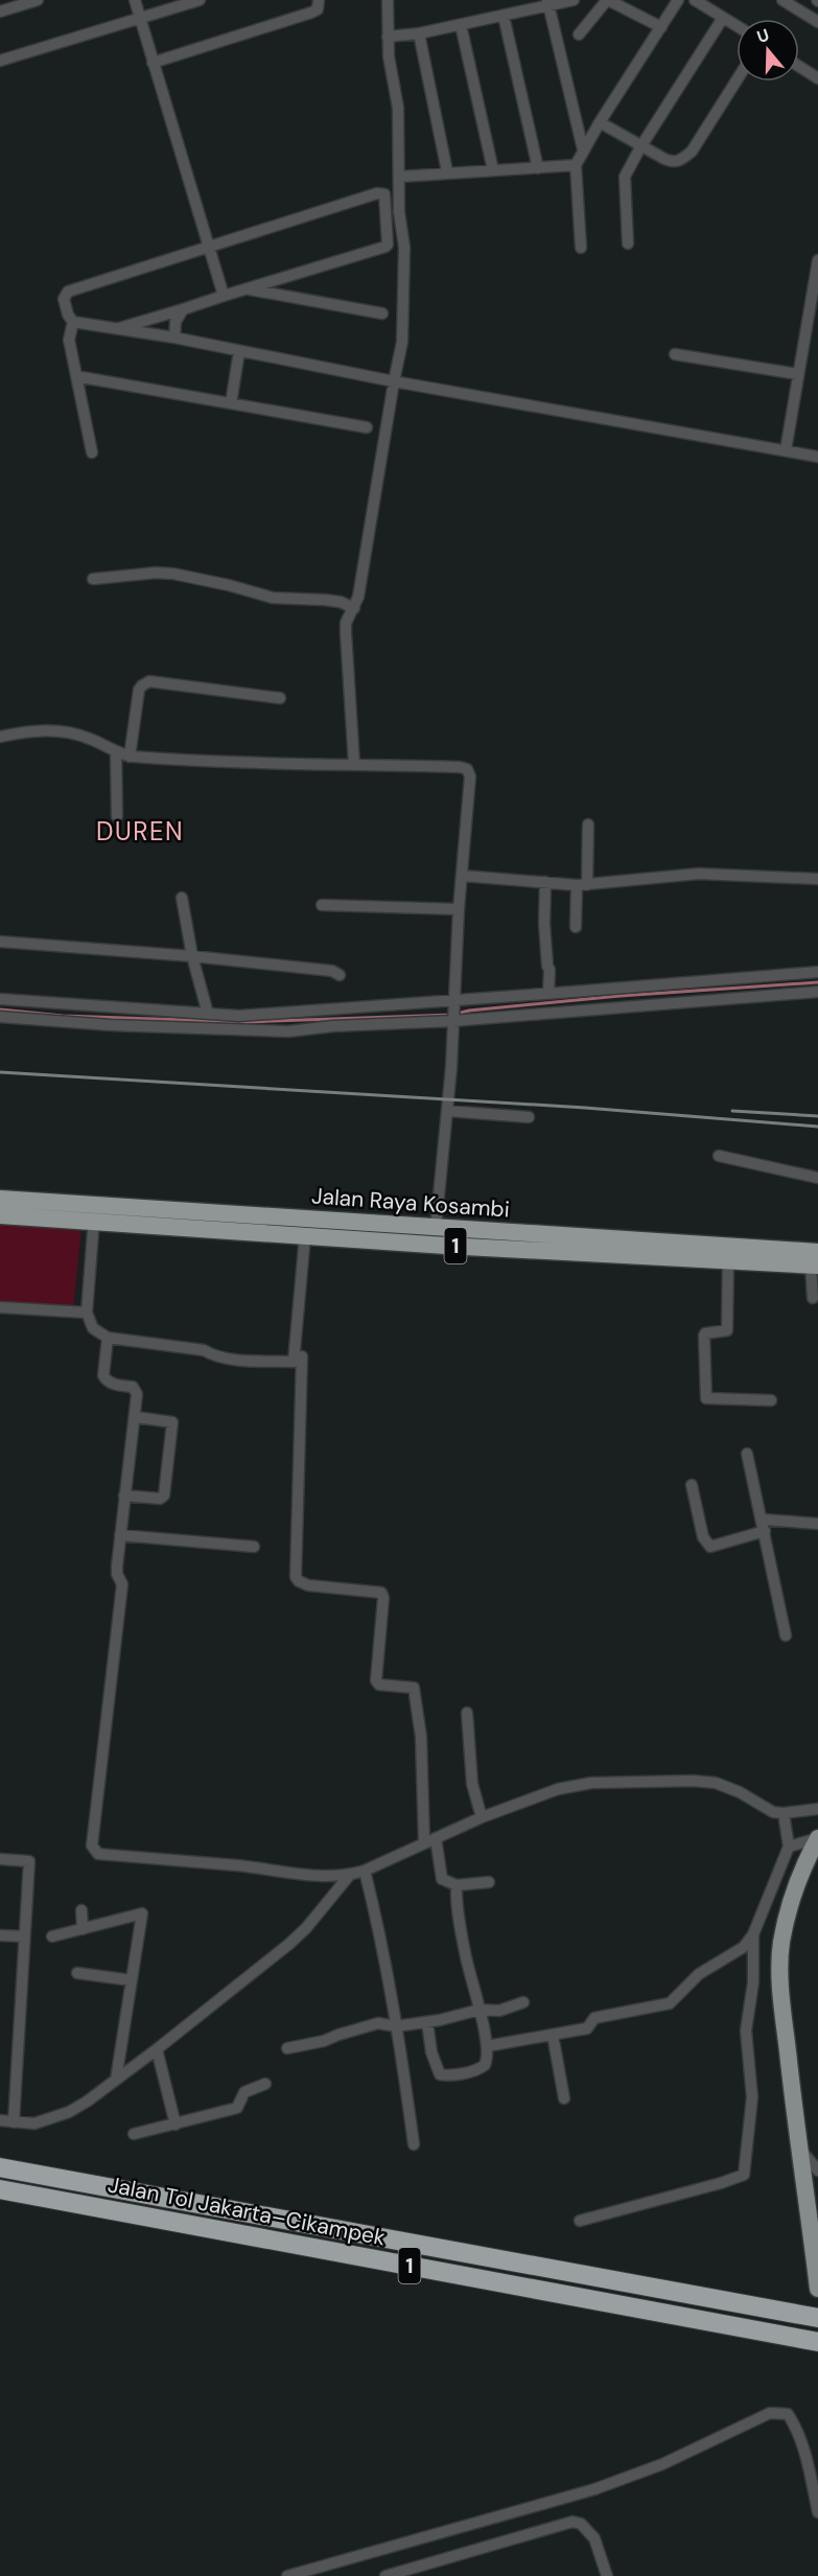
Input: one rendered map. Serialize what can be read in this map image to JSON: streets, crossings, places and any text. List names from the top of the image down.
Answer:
{
  "streets": {
    "highway": ["Jalan Raya Kosambi", "1", "Jalan Tol Jakarta–Cikampek"]
  },
  "districts": ["DUREN"],
  "north": "top"
}
